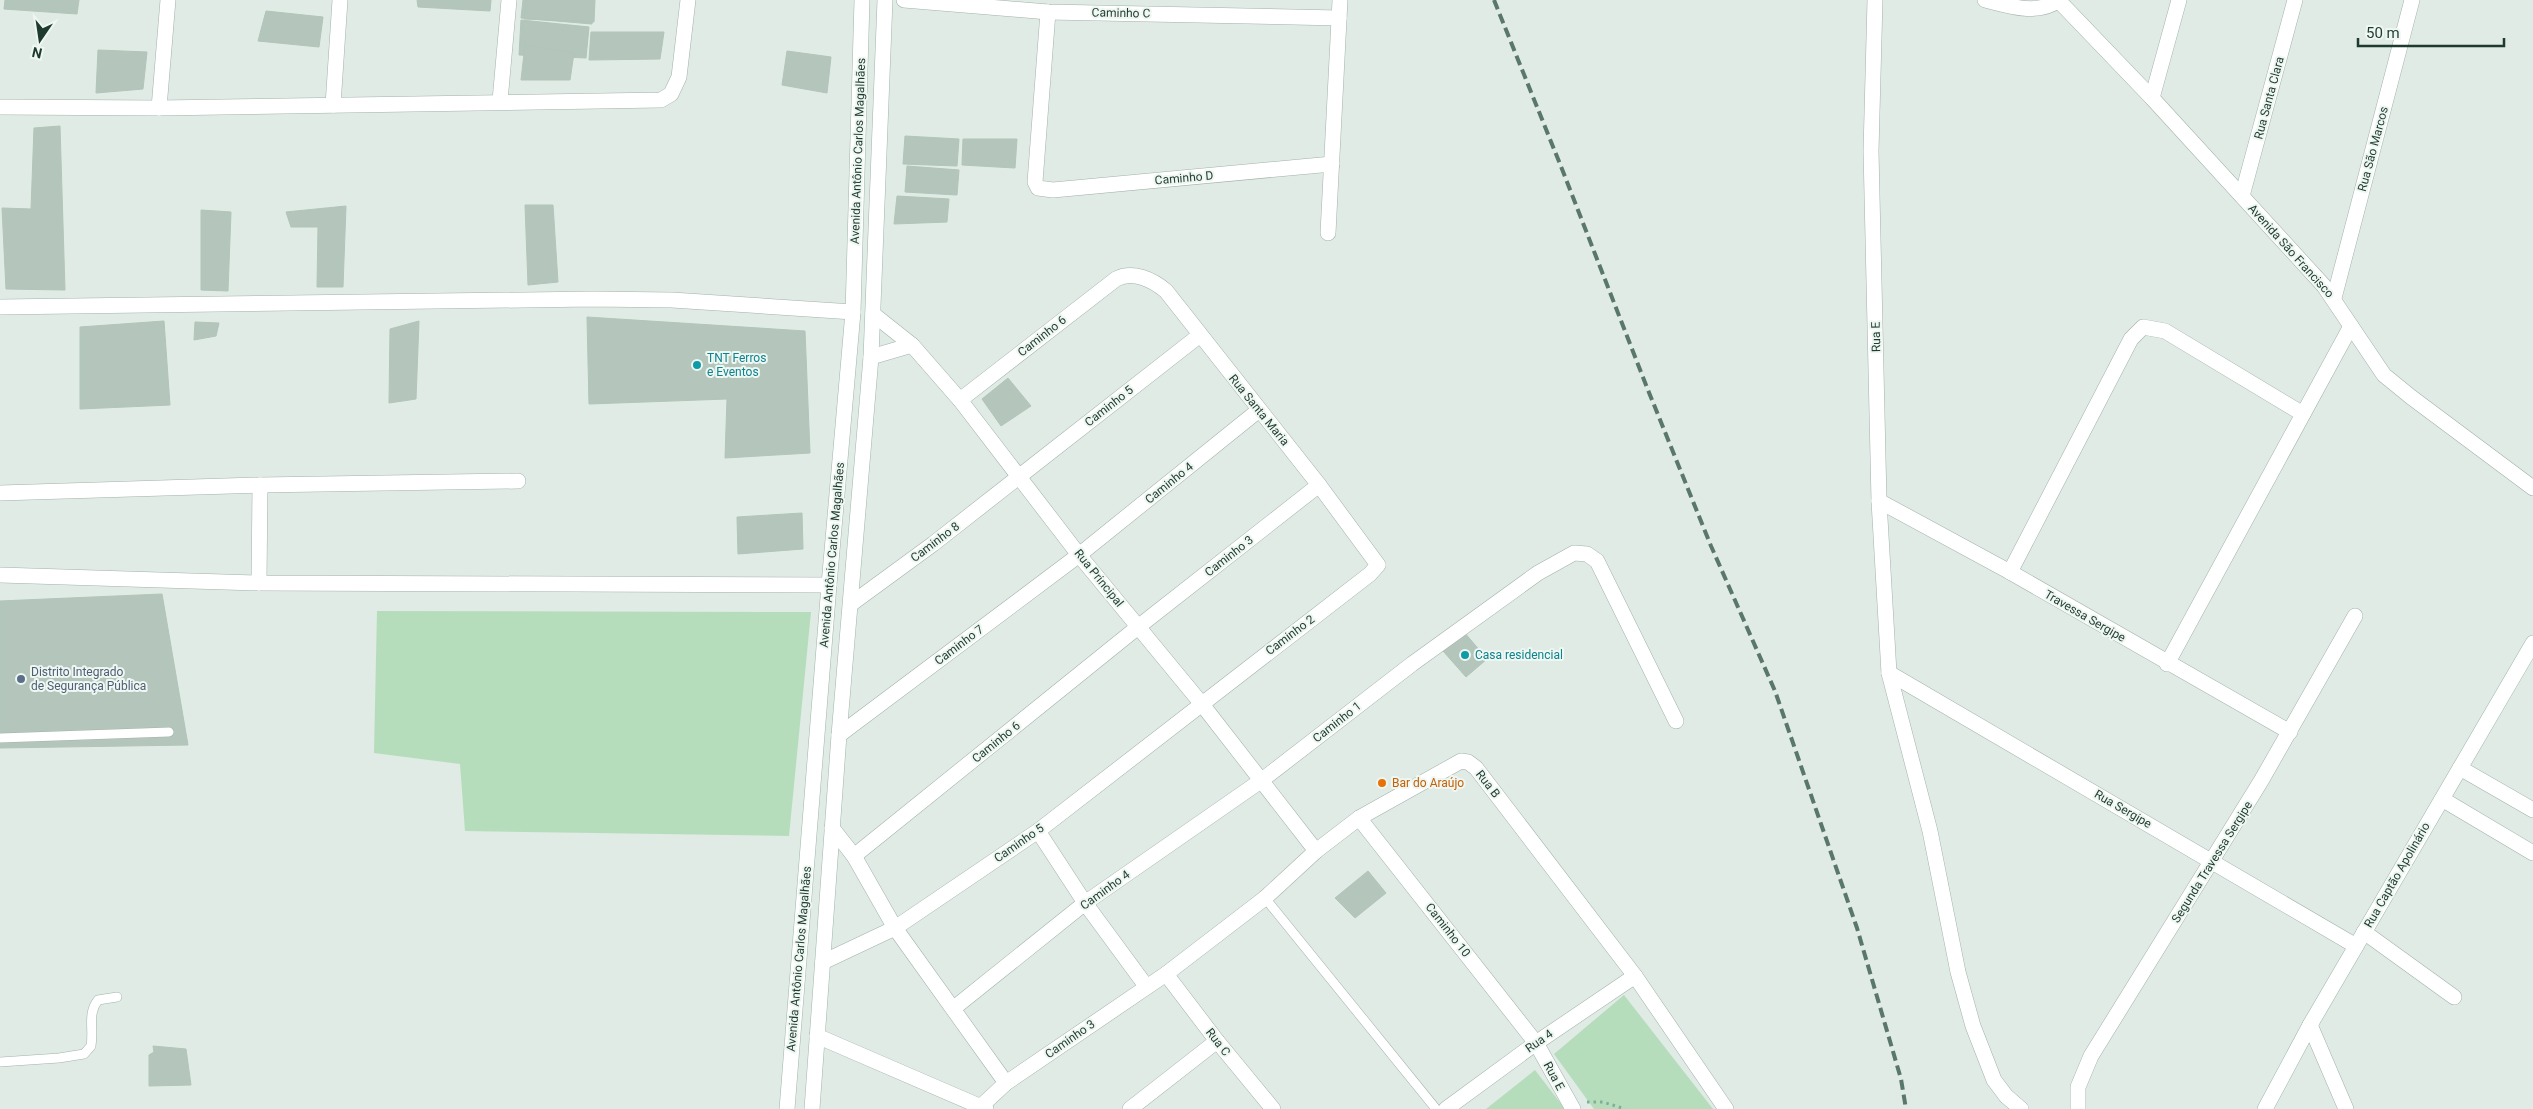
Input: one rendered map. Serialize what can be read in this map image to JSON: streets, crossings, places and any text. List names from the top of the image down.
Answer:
{
  "streets": {
    "street": [
      "Caminho C",
      "Rua Santa Clara",
      "Rua São Marcos",
      "Avenida Antônio Carlos Magalhães",
      "Caminho D",
      "Avenida São Francisco",
      "Caminho 6",
      "Rua E",
      "Caminho 5",
      "Rua Santa Maria",
      "Caminho 4",
      "Caminho 8",
      "Caminho 3",
      "Rua Principal",
      "Travessa Sergipe",
      "Caminho 2",
      "Caminho 7",
      "Caminho 1",
      "Rua B",
      "Rua Sergipe",
      "Segunda Travessa Sergipe",
      "Rua Captão Apolinário",
      "Caminho 10",
      "Rua 4",
      "Rua C"
    ]
  },
  "crossings": [
    ["Caminho C", "Caminho D"],
    ["Rua Santa Clara", "Avenida São Francisco"],
    ["Rua São Marcos", "Avenida São Francisco"],
    ["Avenida Antônio Carlos Magalhães", "Caminho 5"],
    ["Avenida Antônio Carlos Magalhães", "Caminho 8"],
    ["Avenida Antônio Carlos Magalhães", "Rua Principal"],
    ["Avenida Antônio Carlos Magalhães", "Caminho 7"],
    ["Caminho 6", "Rua Santa Maria"],
    ["Caminho 6", "Caminho 3"],
    ["Caminho 6", "Rua Principal"],
    ["Rua E", "Travessa Sergipe"],
    ["Rua E", "Rua Sergipe"],
    ["Rua E", "Caminho 10"],
    ["Rua E", "Rua 4"],
    ["Caminho 5", "Rua Santa Maria"],
    ["Caminho 5", "Caminho 8"],
    ["Caminho 5", "Rua Principal"],
    ["Caminho 5", "Caminho 2"],
    ["Rua Santa Maria", "Caminho 4"],
    ["Rua Santa Maria", "Caminho 3"],
    ["Rua Santa Maria", "Caminho 2"],
    ["Caminho 4", "Rua Principal"],
    ["Caminho 4", "Caminho 7"],
    ["Caminho 4", "Caminho 1"],
    ["Caminho 8", "Rua Principal"],
    ["Caminho 3", "Rua Principal"],
    ["Caminho 3", "Rua B"],
    ["Caminho 3", "Rua C"],
    ["Rua Principal", "Caminho 2"],
    ["Rua Principal", "Caminho 7"],
    ["Rua Principal", "Caminho 1"],
    ["Rua Principal", "Rua B"],
    ["Travessa Sergipe", "Segunda Travessa Sergipe"],
    ["Rua B", "Caminho 10"],
    ["Rua B", "Rua 4"],
    ["Rua B", "Rua C"],
    ["Rua Sergipe", "Segunda Travessa Sergipe"],
    ["Rua Sergipe", "Rua Captão Apolinário"],
    ["Caminho 10", "Rua 4"]
  ],
  "places": [
    "TNT Ferros e Eventos",
    "Casa residencial",
    "Distrito Integrado de Segurança Pública",
    "Bar do Araújo"
  ],
  "scale_bar": "50 m",
  "north": "bottom"
}
